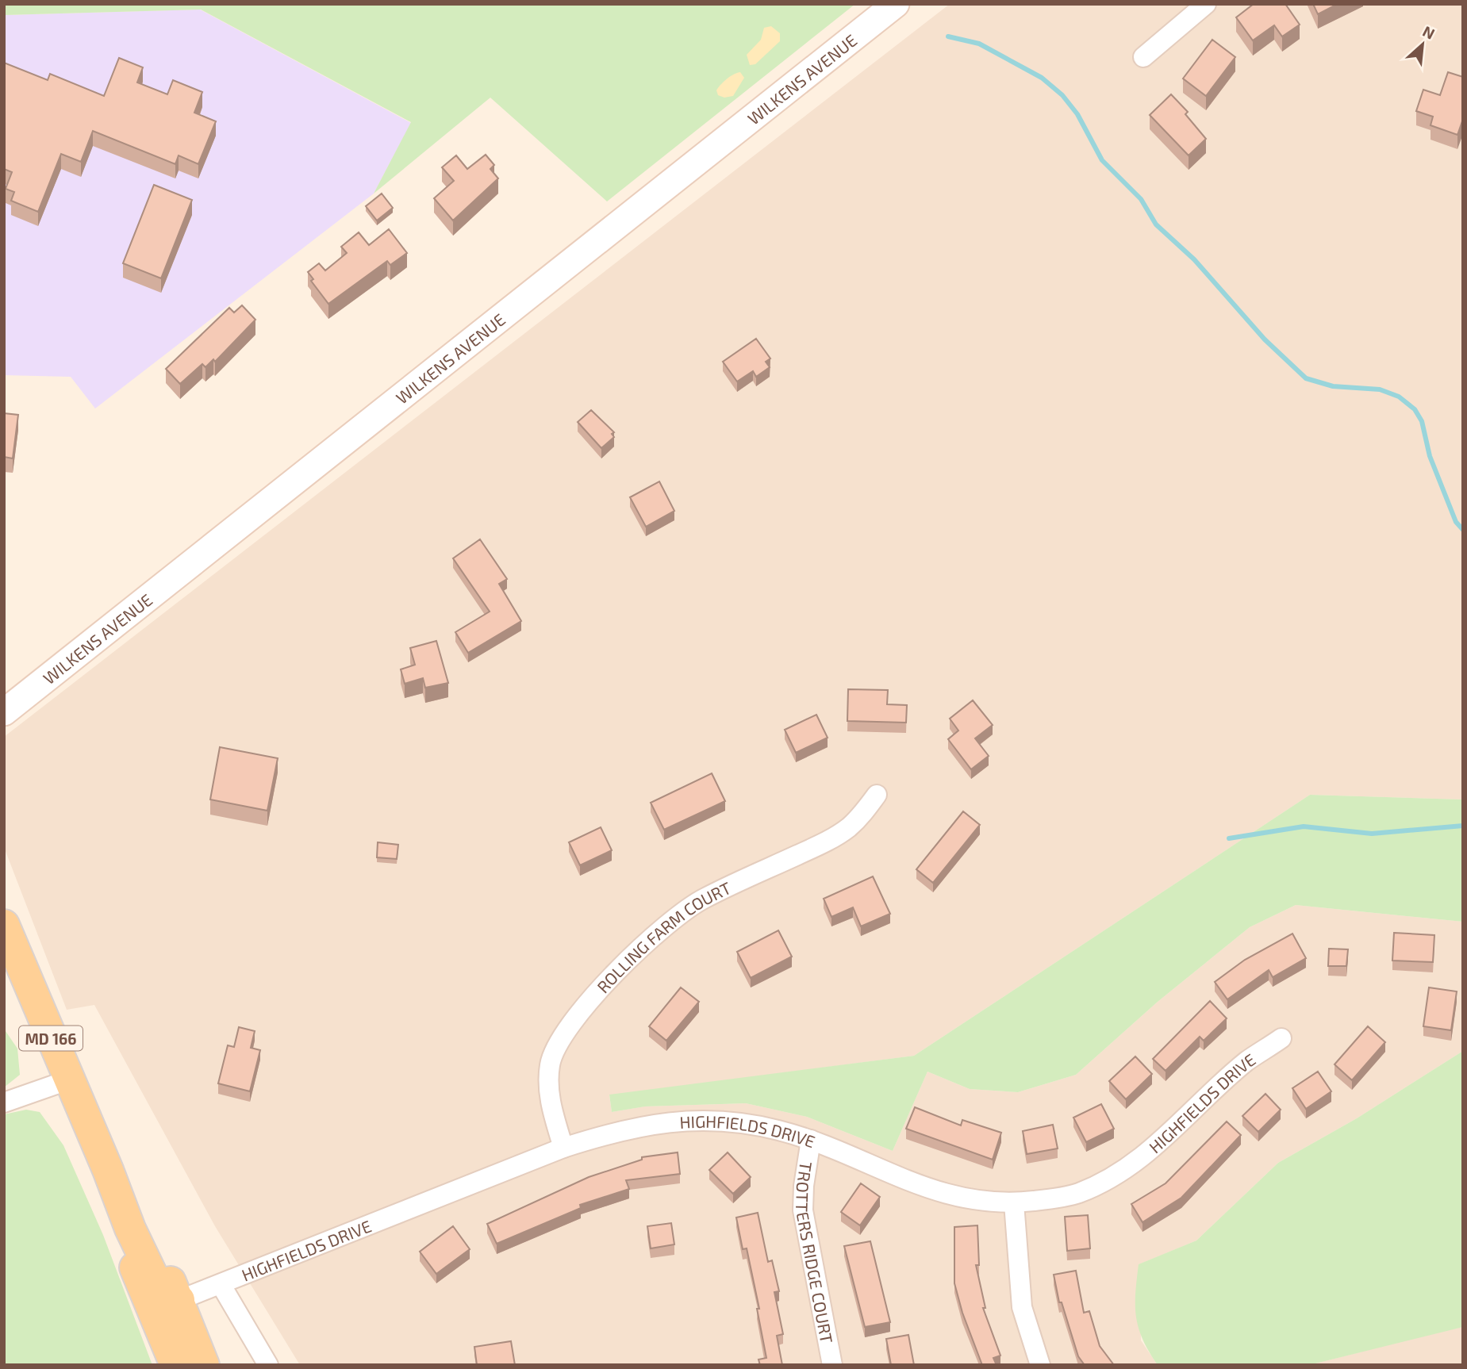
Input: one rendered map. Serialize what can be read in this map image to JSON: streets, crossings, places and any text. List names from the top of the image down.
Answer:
{
  "streets": {
    "main road": ["WILKENS AVENUE", "MD 166"],
    "street": ["ROLLING FARM COURT", "HIGHFIELDS DRIVE", "TROTTERS RIDGE COURT"]
  },
  "crossings": [
    ["ROLLING FARM COURT", "HIGHFIELDS DRIVE"],
    ["MD 166", "HIGHFIELDS DRIVE"],
    ["HIGHFIELDS DRIVE", "TROTTERS RIDGE COURT"]
  ],
  "north": "top right"
}
